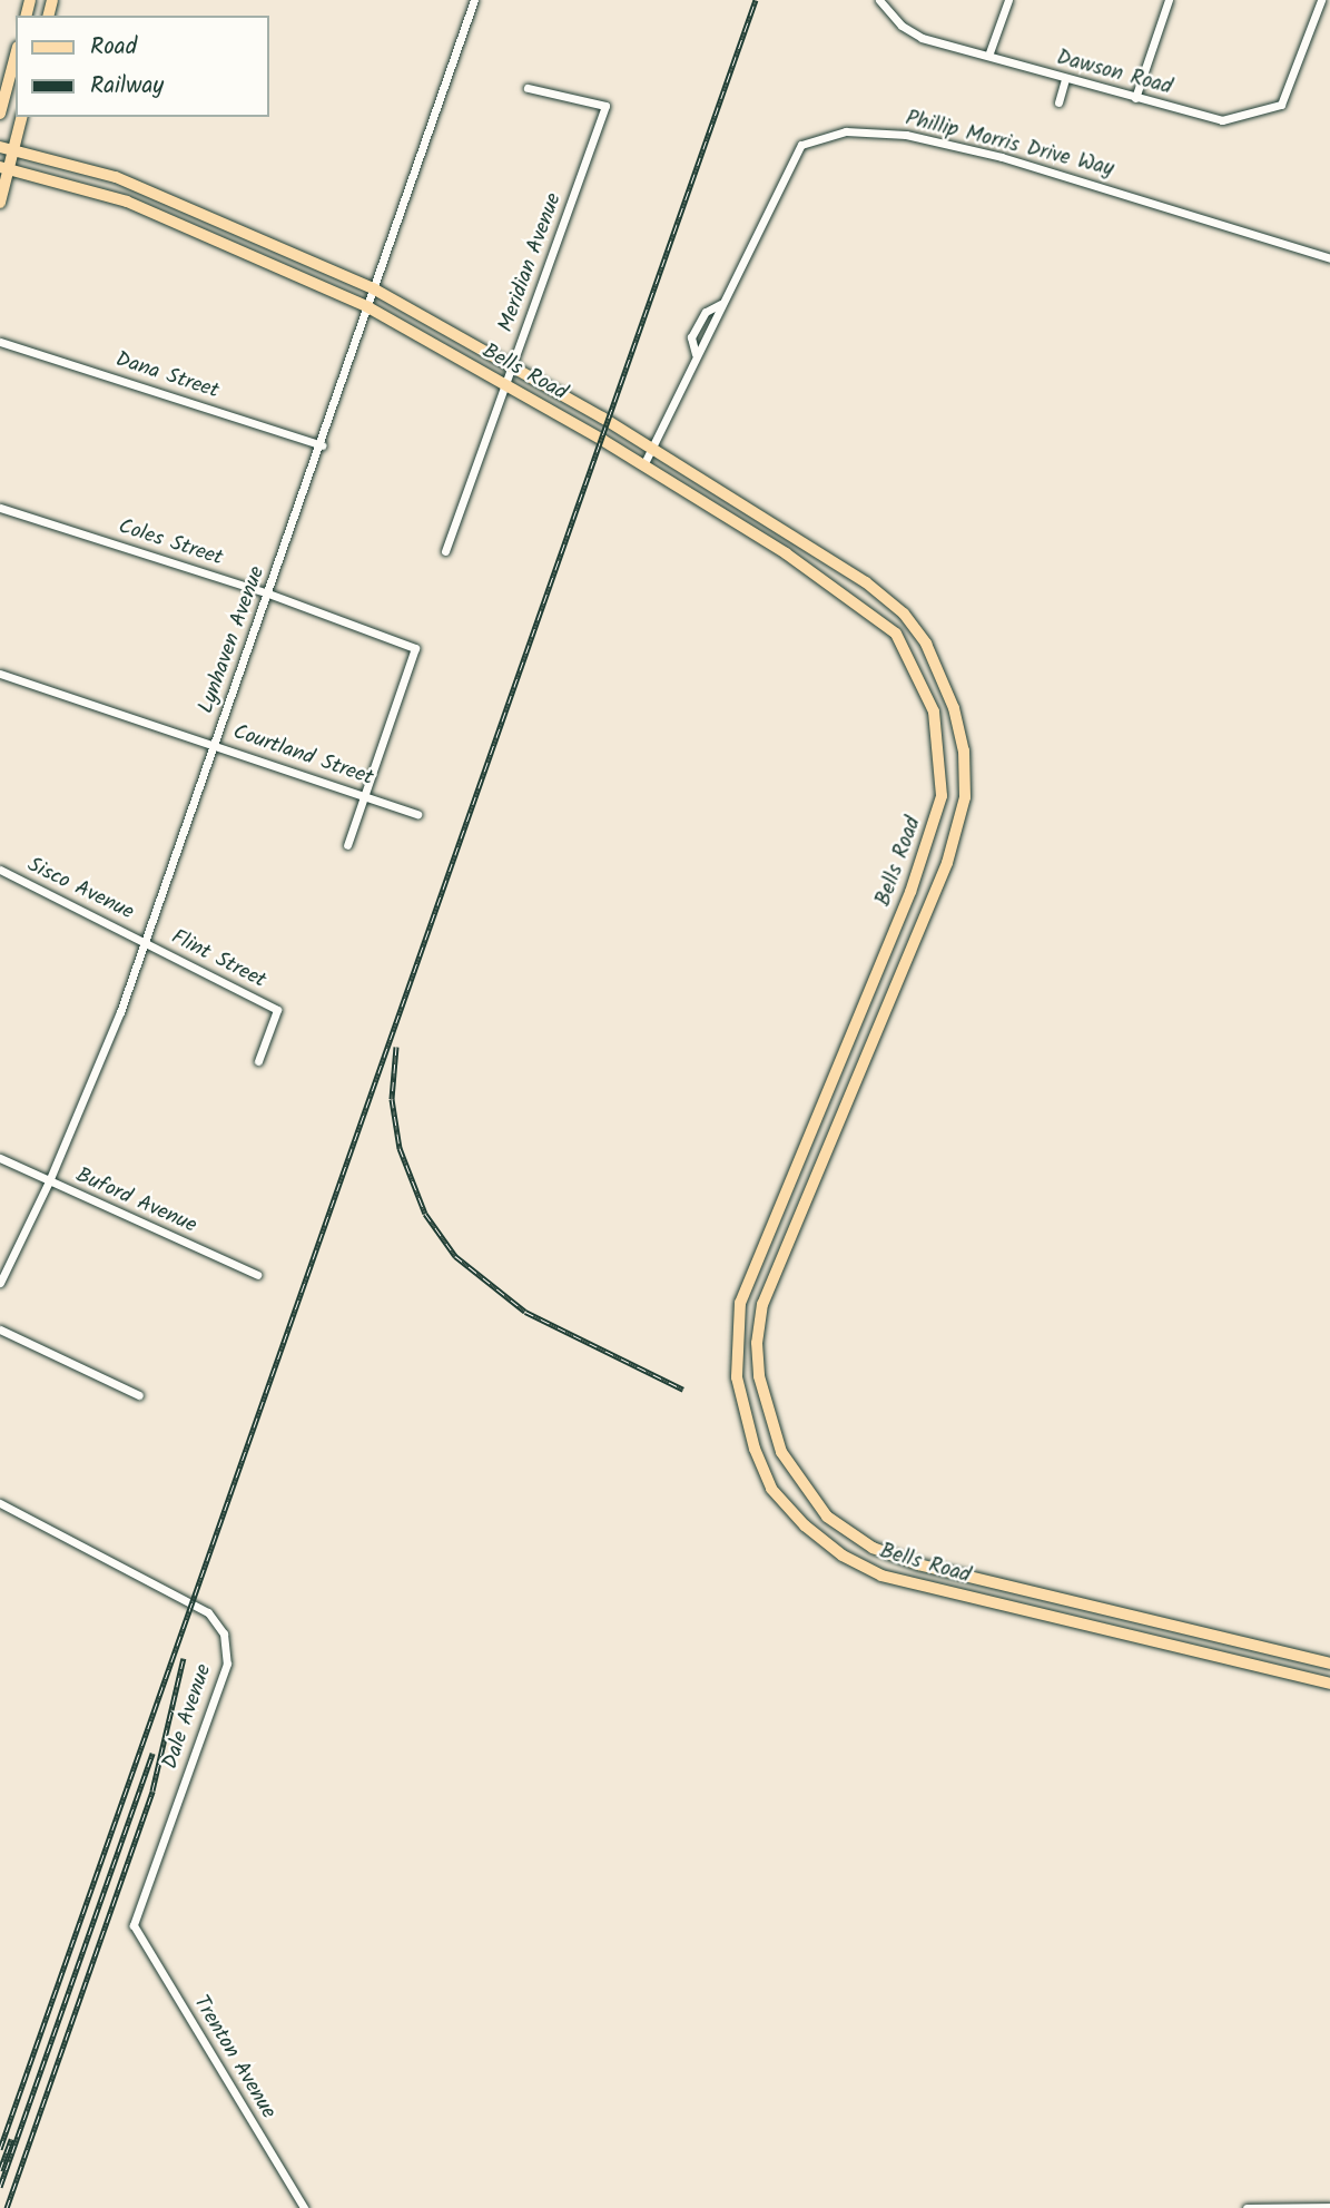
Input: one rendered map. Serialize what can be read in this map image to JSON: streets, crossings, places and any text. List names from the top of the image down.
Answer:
{
  "streets": {
    "main road": ["Bells Road"],
    "street": [
      "Dawson Road",
      "Phillip Morris Drive Way",
      "Meridian Avenue",
      "Dana Street",
      "Coles Street",
      "Lynhaven Avenue",
      "Courtland Street",
      "Sisco Avenue",
      "Flint Street",
      "Buford Avenue",
      "Dale Avenue",
      "Trenton Avenue"
    ]
  },
  "crossings": [
    ["Phillip Morris Drive Way", "Bells Road"],
    ["Meridian Avenue", "Bells Road"],
    ["Bells Road", "Lynhaven Avenue"],
    ["Dana Street", "Lynhaven Avenue"],
    ["Coles Street", "Lynhaven Avenue"],
    ["Coles Street", "Courtland Street"],
    ["Lynhaven Avenue", "Courtland Street"],
    ["Lynhaven Avenue", "Sisco Avenue"],
    ["Lynhaven Avenue", "Flint Street"],
    ["Lynhaven Avenue", "Buford Avenue"],
    ["Sisco Avenue", "Flint Street"],
    ["Dale Avenue", "Trenton Avenue"]
  ],
  "legend": ["Road", "Railway"]
}
